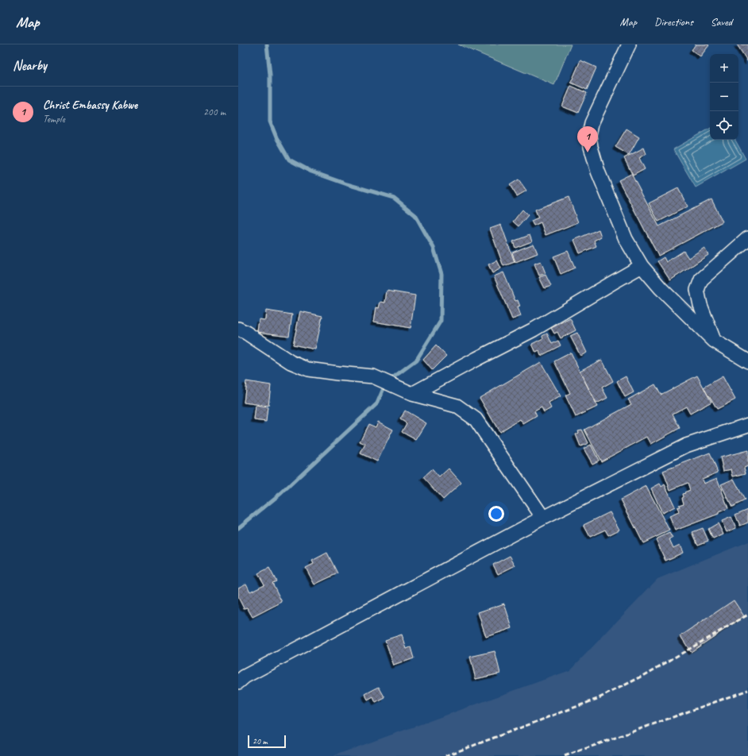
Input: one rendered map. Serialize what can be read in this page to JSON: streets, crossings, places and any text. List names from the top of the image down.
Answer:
{
  "scale_bar": "20 m",
  "page": {
    "header": "Map",
    "nav": ["Map", "Directions", "Saved"],
    "heading": "Nearby",
    "map_buttons": ["+", "−"],
    "list": [
      {
        "mark": "1",
        "name": "Christ Embassy Kabwe",
        "note": "Temple",
        "value": "200 m"
      }
    ],
    "pins": "1",
    "scale": "20 m"
  }
}
